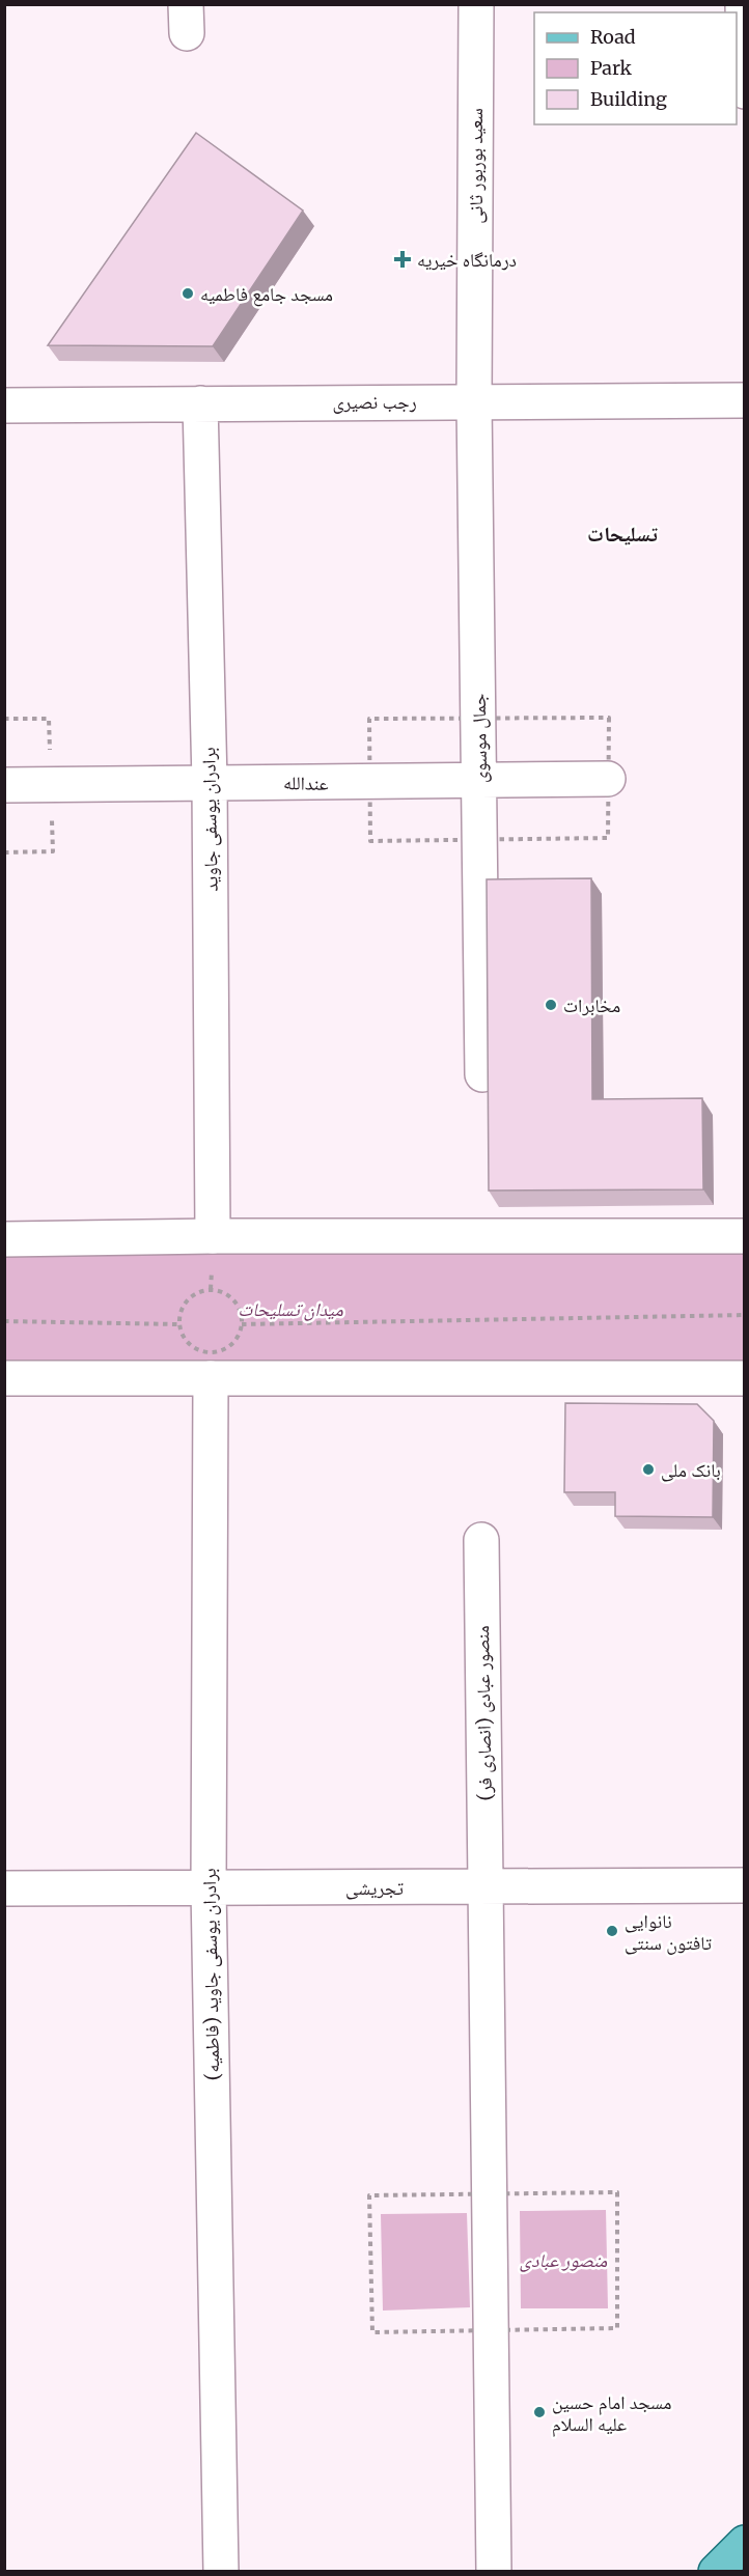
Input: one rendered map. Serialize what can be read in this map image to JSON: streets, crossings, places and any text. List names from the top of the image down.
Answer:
{
  "streets": {
    "street": [
      "سعید بوربور ثانی",
      "رجب نصیری",
      "جمال موسوی",
      "عندالله",
      "برادران یوسفی جاوید",
      "منصور عبادی (انصاری فر)",
      "تجریشی",
      "برادران یوسفی جاوید (فاطمیه)"
    ]
  },
  "crossings": [
    ["سعید بوربور ثانی", "رجب نصیری"],
    ["سعید بوربور ثانی", "جمال موسوی"],
    ["رجب نصیری", "جمال موسوی"],
    ["رجب نصیری", "برادران یوسفی جاوید"],
    ["جمال موسوی", "عندالله"],
    ["عندالله", "برادران یوسفی جاوید"],
    ["منصور عبادی (انصاری فر)", "تجریشی"],
    ["تجریشی", "برادران یوسفی جاوید (فاطمیه)"]
  ],
  "districts": ["تسلیحات"],
  "parks": ["میدان تسلیحات", "منصور عبادی"],
  "places": {
    "health": ["درمانگاه خیریه"],
    "other": [
      "مسجد جامع فاطمیه",
      "مخابرات",
      "بانک ملی",
      "نانوایی تافتون سنتی",
      "مسجد امام حسین علیه السلام"
    ]
  },
  "legend": ["Road", "Park", "Building"]
}
